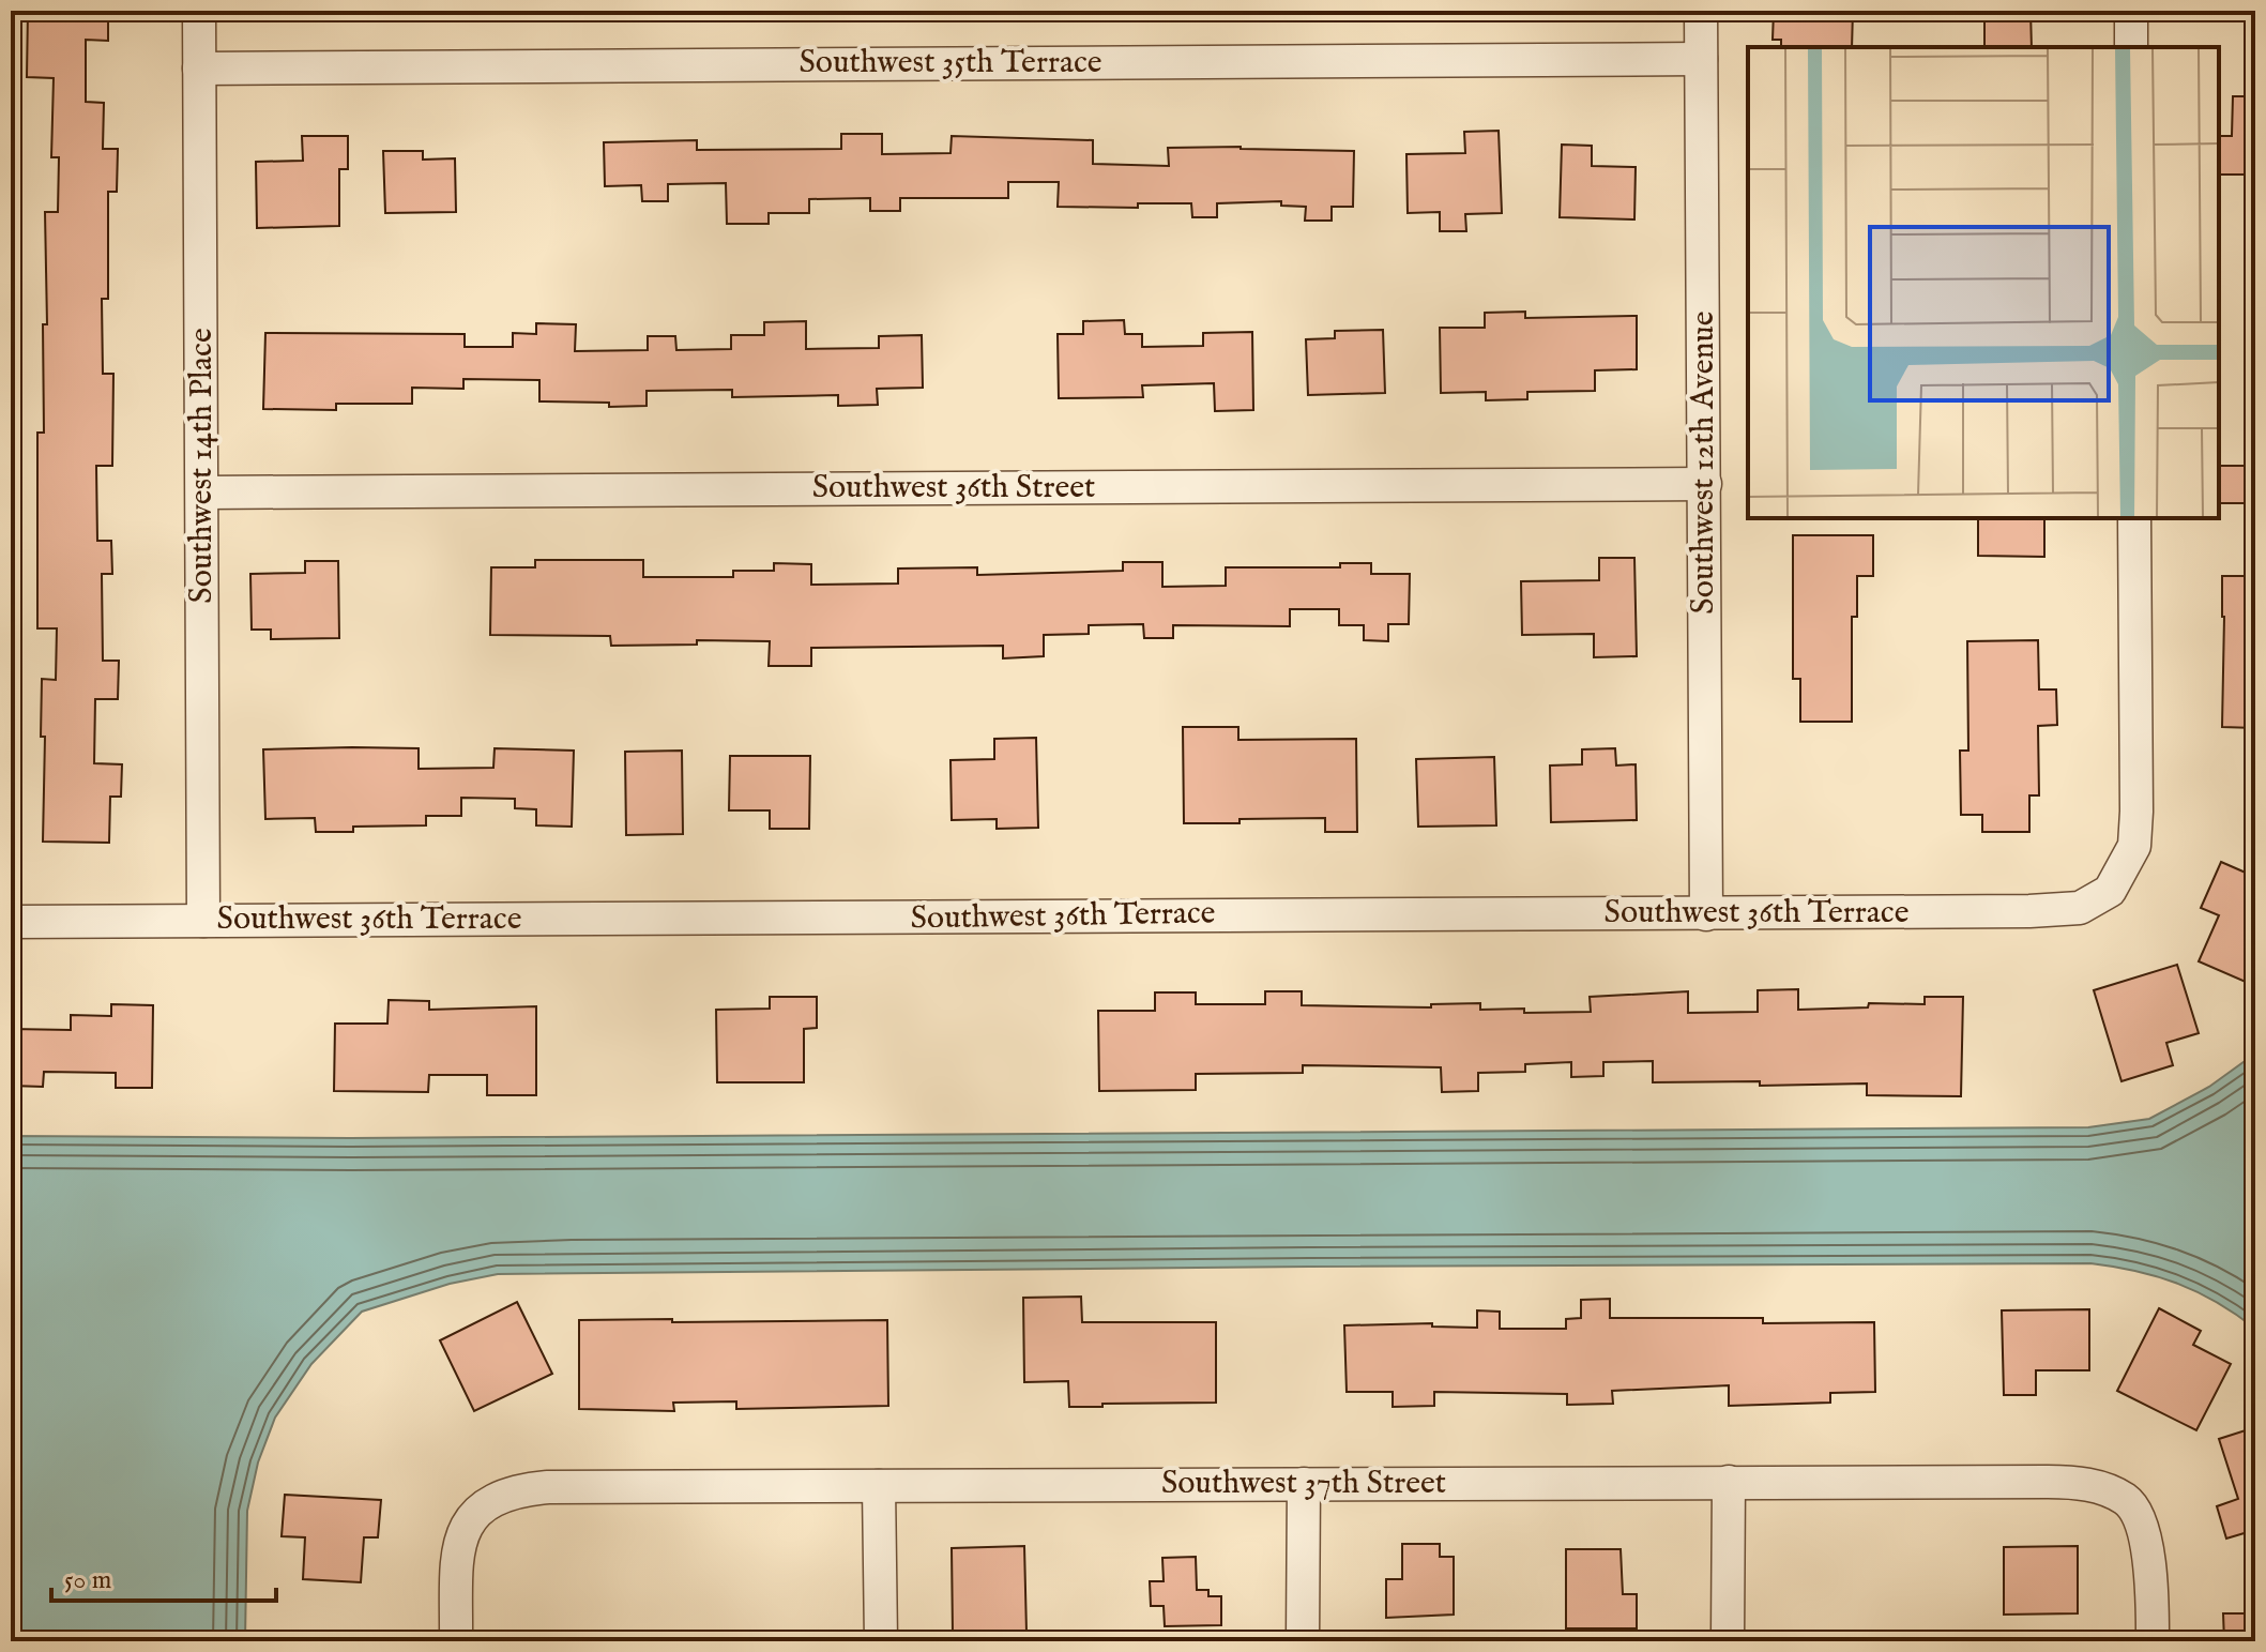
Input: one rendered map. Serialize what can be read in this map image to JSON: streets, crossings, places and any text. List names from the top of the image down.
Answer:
{
  "streets": {
    "street": [
      "Southwest 35th Terrace",
      "Southwest 12th Avenue",
      "Southwest 14th Place",
      "Southwest 36th Street",
      "Southwest 36th Terrace",
      "Southwest 37th Street"
    ]
  },
  "crossings": [
    ["Southwest 35th Terrace", "Southwest 12th Avenue"],
    ["Southwest 35th Terrace", "Southwest 14th Place"],
    ["Southwest 12th Avenue", "Southwest 36th Street"],
    ["Southwest 12th Avenue", "Southwest 36th Terrace"],
    ["Southwest 14th Place", "Southwest 36th Street"],
    ["Southwest 14th Place", "Southwest 36th Terrace"]
  ],
  "scale_bar": "50 m"
}
